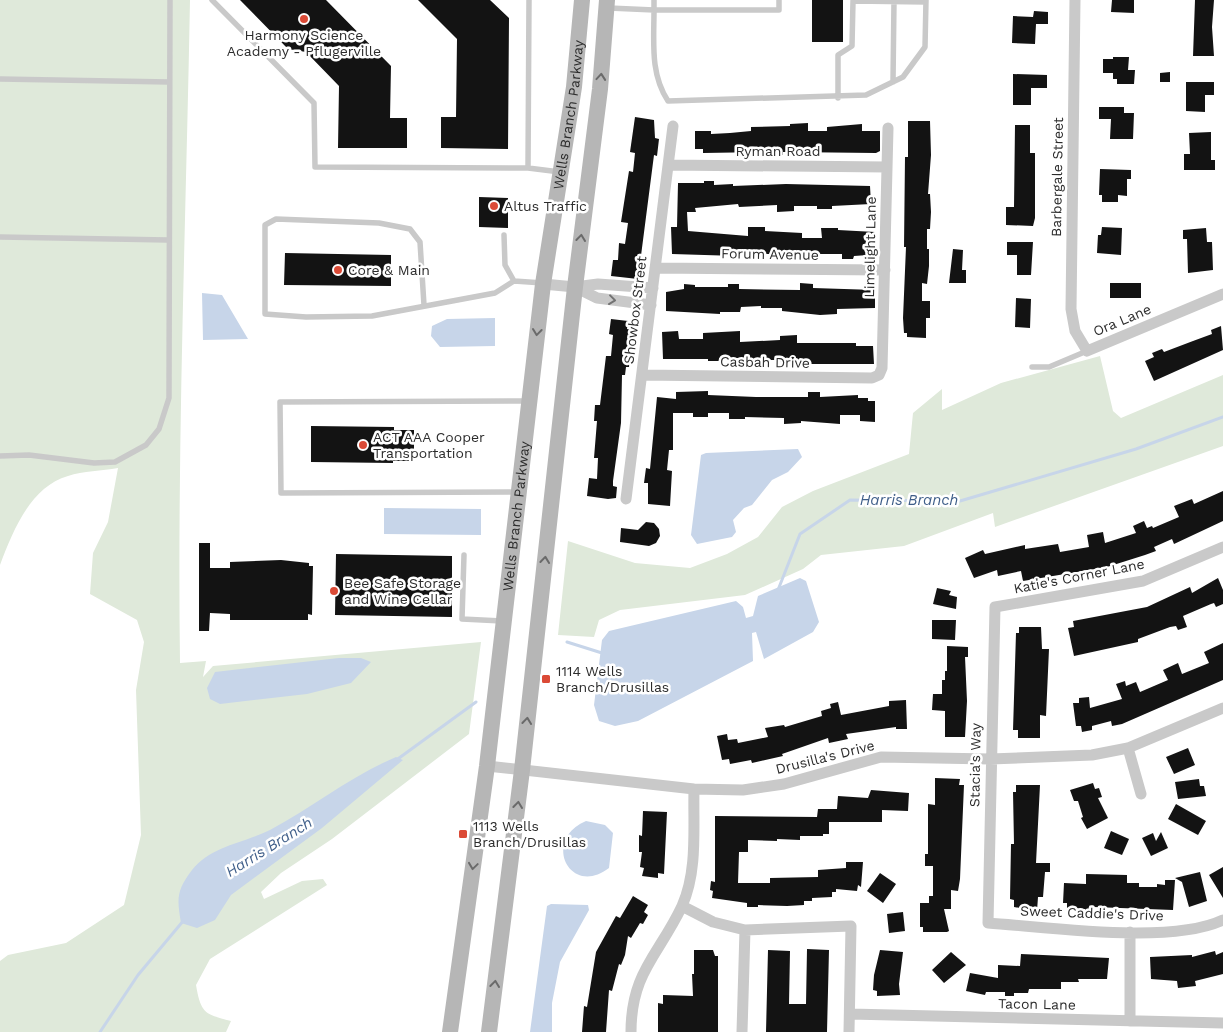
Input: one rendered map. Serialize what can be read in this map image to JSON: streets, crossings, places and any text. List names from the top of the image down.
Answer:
{
  "streets": {
    "main road": ["Wells Branch Parkway"],
    "street": [
      "Ryman Road",
      "Barbergale Street",
      "Limelight Lane",
      "Forum Avenue",
      "Showbox Street",
      "Ora Lane",
      "Casbah Drive",
      "Katie's Corner Lane",
      "Drusilla's Drive",
      "Stacia's Way",
      "Sweet Caddie's Drive",
      "Tacon Lane"
    ]
  },
  "crossings": [
    ["Wells Branch Parkway", "Drusilla's Drive"],
    ["Ryman Road", "Limelight Lane"],
    ["Ryman Road", "Showbox Street"],
    ["Barbergale Street", "Ora Lane"],
    ["Limelight Lane", "Forum Avenue"],
    ["Limelight Lane", "Casbah Drive"],
    ["Forum Avenue", "Showbox Street"],
    ["Showbox Street", "Casbah Drive"],
    ["Katie's Corner Lane", "Stacia's Way"],
    ["Drusilla's Drive", "Stacia's Way"],
    ["Stacia's Way", "Sweet Caddie's Drive"]
  ],
  "water": ["Harris Branch"],
  "places": {
    "other": [
      "Harmony Science Academy - Pflugerville",
      "Altus Traffic",
      "Core & Main",
      "ACT AAA Cooper Transportation",
      "Bee Safe Storage and Wine Cellar"
    ],
    "transit": ["1114 Wells Branch/Drusillas", "1113 Wells Branch/Drusillas"]
  }
}
